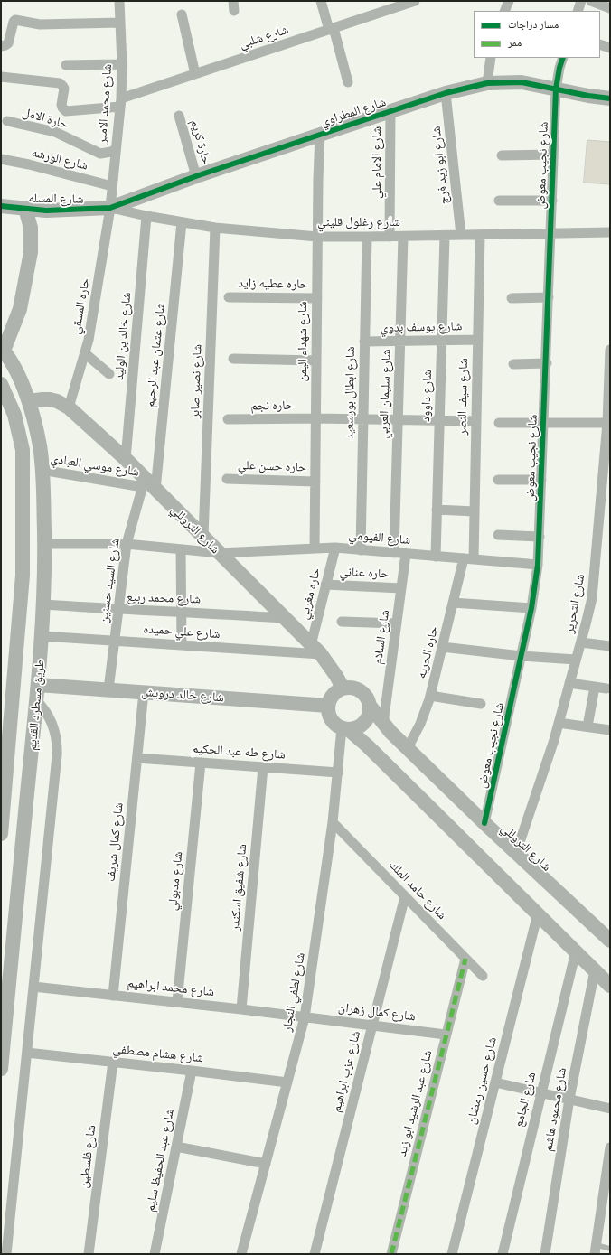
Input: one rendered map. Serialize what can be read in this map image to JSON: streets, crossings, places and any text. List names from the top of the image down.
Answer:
{
  "streets": {
    "street": [
      "شارع شلبي",
      "شارع محمد الامير",
      "شارع المطراوي",
      "حارة الامل",
      "حارة كريم",
      "شارع الورشه",
      "شارع الامام علي",
      "شارع ابو زيد فرج",
      "شارع نجيب معوض",
      "شارع المسله",
      "شارع زغلول قليني",
      "حاره عطيه زايد",
      "حاره المسقي",
      "شارع يوسف بدوي",
      "شارع خالد بن الوليد",
      "شارع شهداء اليمن",
      "شارع عثمان عبد الرحيم",
      "شارع نصير صابر",
      "شارع ابطال بورسعيد",
      "شارع سليمان العربي",
      "شارع داوود",
      "شارع سيف النصر",
      "حاره نجم",
      "شارع موسي العبادي",
      "حاره حسن علي",
      "شارع التروللي",
      "شارع الفيومي",
      "حاره عناني",
      "شارع السيد حسنين",
      "حاره مغربي",
      "شارع محمد ربيع",
      "شارع التحرير",
      "شارع علي حميده",
      "شارع السلام",
      "حاره الحريه",
      "شارع خالد درويش",
      "طريق مسطرد القديم",
      "شارع طه عبد الحكيم",
      "شارع كمال شريف",
      "شارع مدبولي",
      "شارع شفيق اسكندر",
      "شارع حامد الملك",
      "شارع محمد ابراهيم",
      "شارع لطفي النجار",
      "شارع كمال زهران",
      "شارع هشام مصطفي",
      "شارع عزب ابراهيم",
      "شارع حسين رمضان",
      "شارع الجامع",
      "شارع عبد الرشيد ابو زيد",
      "شارع محمود هاشم",
      "شارع فلسطين",
      "شارع عبد الحفيظ سليم"
    ]
  },
  "crossings": [
    ["شارع شلبي", "شارع محمد الامير"],
    ["شارع محمد الامير", "شارع المطراوي"],
    ["شارع محمد الامير", "حارة الامل"],
    ["شارع محمد الامير", "شارع الورشه"],
    ["شارع محمد الامير", "شارع المسله"],
    ["شارع محمد الامير", "شارع زغلول قليني"],
    ["شارع محمد الامير", "حاره المسقي"],
    ["شارع المطراوي", "حارة كريم"],
    ["شارع المطراوي", "شارع الامام علي"],
    ["شارع المطراوي", "شارع ابو زيد فرج"],
    ["شارع المطراوي", "شارع نجيب معوض"],
    ["شارع المطراوي", "شارع المسله"],
    ["شارع المطراوي", "شارع زغلول قليني"],
    ["شارع المطراوي", "حاره المسقي"],
    ["شارع المطراوي", "شارع شهداء اليمن"],
    ["شارع الامام علي", "شارع زغلول قليني"],
    ["شارع ابو زيد فرج", "شارع زغلول قليني"],
    ["شارع نجيب معوض", "شارع زغلول قليني"],
    ["شارع نجيب معوض", "شارع التروللي"],
    ["شارع نجيب معوض", "شارع الفيومي"],
    ["شارع المسله", "شارع زغلول قليني"],
    ["شارع المسله", "حاره المسقي"],
    ["شارع زغلول قليني", "حاره المسقي"],
    ["شارع زغلول قليني", "شارع خالد بن الوليد"],
    ["شارع زغلول قليني", "شارع شهداء اليمن"],
    ["شارع زغلول قليني", "شارع عثمان عبد الرحيم"],
    ["شارع زغلول قليني", "شارع نصير صابر"],
    ["شارع زغلول قليني", "شارع ابطال بورسعيد"],
    ["شارع زغلول قليني", "شارع سليمان العربي"],
    ["شارع زغلول قليني", "شارع داوود"],
    ["شارع زغلول قليني", "شارع سيف النصر"],
    ["حاره عطيه زايد", "شارع شهداء اليمن"],
    ["حاره المسقي", "شارع التروللي"],
    ["شارع يوسف بدوي", "شارع ابطال بورسعيد"],
    ["شارع يوسف بدوي", "شارع سليمان العربي"],
    ["شارع يوسف بدوي", "شارع داوود"],
    ["شارع يوسف بدوي", "شارع سيف النصر"],
    ["شارع خالد بن الوليد", "شارع التروللي"],
    ["شارع شهداء اليمن", "حاره نجم"],
    ["شارع شهداء اليمن", "حاره حسن علي"],
    ["شارع شهداء اليمن", "شارع الفيومي"],
    ["شارع عثمان عبد الرحيم", "شارع موسي العبادي"],
    ["شارع عثمان عبد الرحيم", "شارع التروللي"],
    ["شارع عثمان عبد الرحيم", "شارع السيد حسنين"],
    ["شارع نصير صابر", "شارع التروللي"],
    ["شارع ابطال بورسعيد", "حاره نجم"],
    ["شارع ابطال بورسعيد", "شارع الفيومي"],
    ["شارع سليمان العربي", "حاره نجم"],
    ["شارع سليمان العربي", "شارع الفيومي"],
    ["شارع داوود", "حاره نجم"],
    ["شارع داوود", "شارع الفيومي"],
    ["شارع سيف النصر", "حاره نجم"],
    ["شارع سيف النصر", "شارع الفيومي"],
    ["شارع سيف النصر", "حاره الحريه"],
    ["شارع موسي العبادي", "شارع التروللي"],
    ["شارع موسي العبادي", "شارع السيد حسنين"],
    ["شارع موسي العبادي", "طريق مسطرد القديم"],
    ["شارع التروللي", "شارع الفيومي"],
    ["شارع التروللي", "شارع السيد حسنين"],
    ["شارع التروللي", "حاره مغربي"],
    ["شارع التروللي", "شارع محمد ربيع"],
    ["شارع التروللي", "شارع التحرير"],
    ["شارع التروللي", "شارع علي حميده"],
    ["شارع التروللي", "شارع السلام"],
    ["شارع التروللي", "حاره الحريه"],
    ["شارع التروللي", "شارع خالد درويش"],
    ["شارع التروللي", "طريق مسطرد القديم"],
    ["شارع التروللي", "شارع لطفي النجار"],
    ["شارع الفيومي", "شارع السيد حسنين"],
    ["شارع الفيومي", "حاره مغربي"],
    ["شارع الفيومي", "شارع السلام"],
    ["شارع الفيومي", "حاره الحريه"],
    ["شارع الفيومي", "طريق مسطرد القديم"],
    ["حاره عناني", "حاره مغربي"],
    ["حاره عناني", "شارع السلام"],
    ["شارع السيد حسنين", "شارع محمد ربيع"],
    ["شارع السيد حسنين", "شارع علي حميده"],
    ["شارع السيد حسنين", "شارع خالد درويش"],
    ["حاره مغربي", "شارع علي حميده"],
    ["شارع محمد ربيع", "طريق مسطرد القديم"],
    ["شارع علي حميده", "طريق مسطرد القديم"],
    ["شارع خالد درويش", "طريق مسطرد القديم"],
    ["شارع خالد درويش", "شارع كمال شريف"],
    ["شارع خالد درويش", "شارع لطفي النجار"],
    ["شارع طه عبد الحكيم", "شارع كمال شريف"],
    ["شارع طه عبد الحكيم", "شارع مدبولي"],
    ["شارع طه عبد الحكيم", "شارع شفيق اسكندر"],
    ["شارع طه عبد الحكيم", "شارع لطفي النجار"],
    ["شارع كمال شريف", "شارع محمد ابراهيم"],
    ["شارع مدبولي", "شارع محمد ابراهيم"],
    ["شارع شفيق اسكندر", "شارع محمد ابراهيم"],
    ["شارع حامد الملك", "شارع لطفي النجار"],
    ["شارع حامد الملك", "شارع عزب ابراهيم"],
    ["شارع حامد الملك", "شارع عبد الرشيد ابو زيد"],
    ["شارع محمد ابراهيم", "شارع لطفي النجار"],
    ["شارع محمد ابراهيم", "شارع كمال زهران"],
    ["شارع لطفي النجار", "شارع كمال زهران"],
    ["شارع لطفي النجار", "شارع هشام مصطفي"],
    ["شارع كمال زهران", "شارع عزب ابراهيم"],
    ["شارع كمال زهران", "شارع عبد الرشيد ابو زيد"],
    ["شارع هشام مصطفي", "شارع فلسطين"],
    ["شارع هشام مصطفي", "شارع عبد الحفيظ سليم"]
  ],
  "legend": ["مسار دراجات", "ممر"]
}
